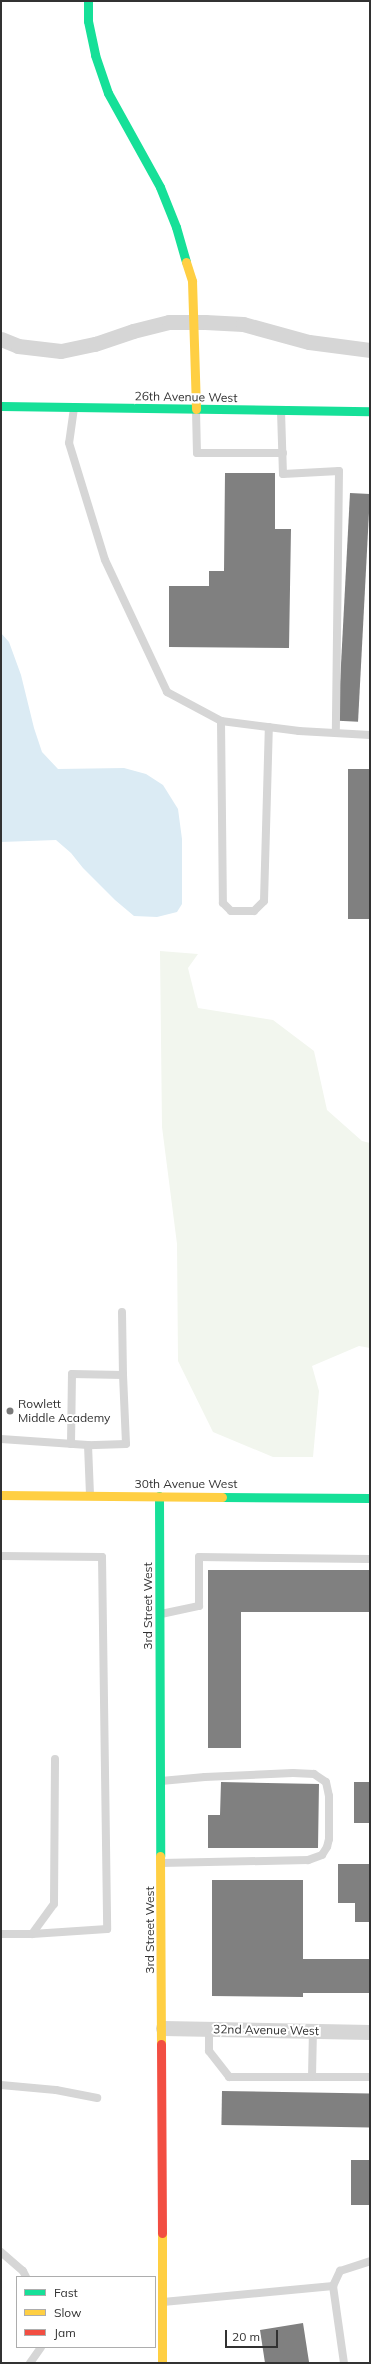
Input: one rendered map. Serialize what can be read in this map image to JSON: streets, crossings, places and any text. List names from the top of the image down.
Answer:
{
  "streets": {
    "street": [
      "26th Avenue West",
      "30th Avenue West",
      "3rd Street West",
      "32nd Avenue West"
    ]
  },
  "crossings": [
    ["30th Avenue West", "3rd Street West"],
    ["3rd Street West", "32nd Avenue West"]
  ],
  "places": ["Rowlett Middle Academy"],
  "legend": ["Fast", "Slow", "Jam"],
  "scale_bar": "20 m"
}
